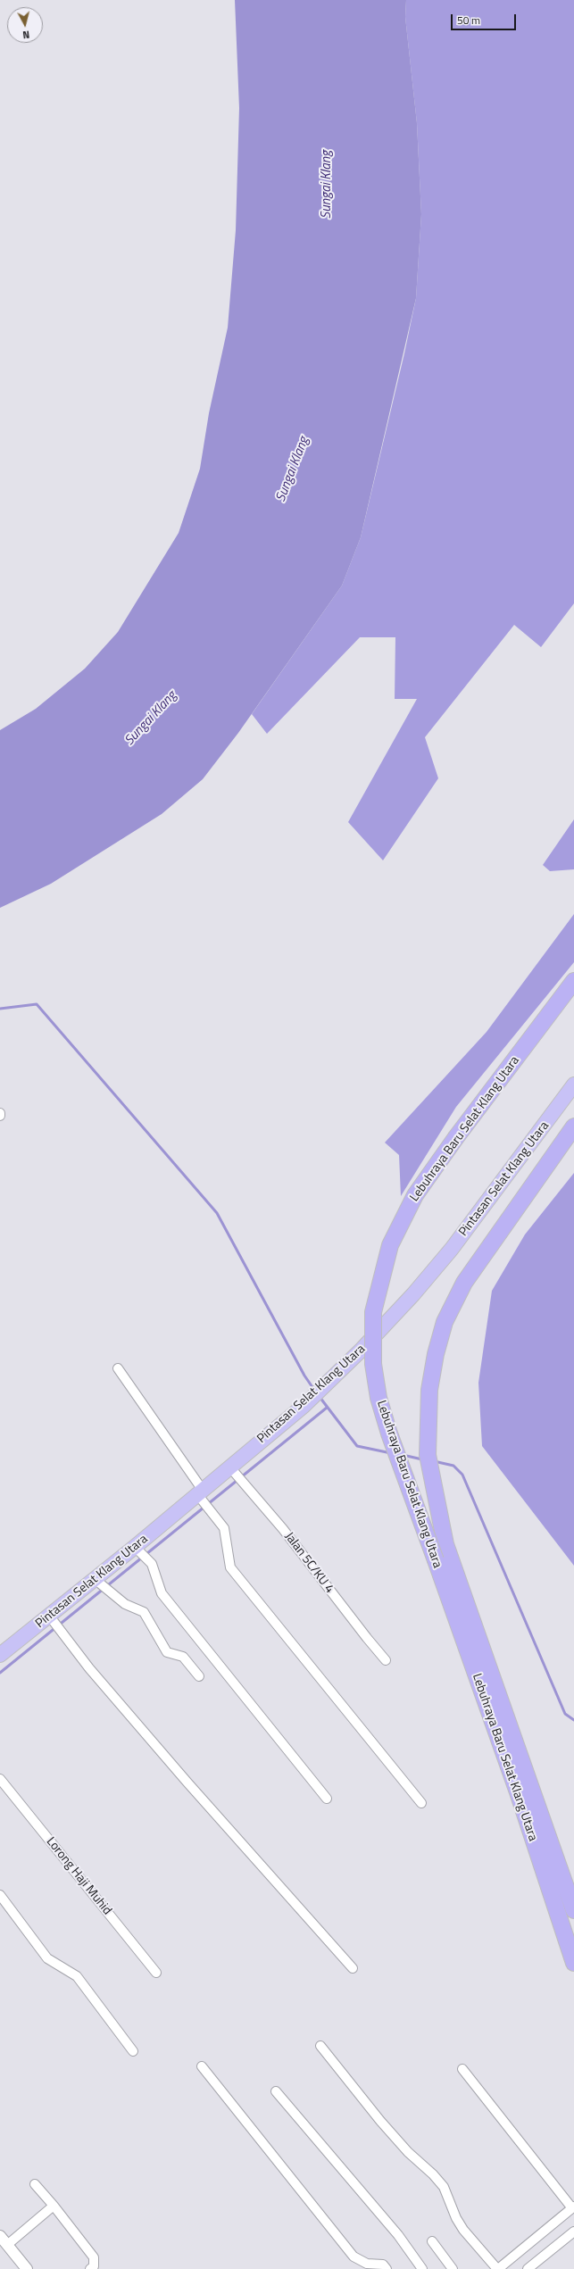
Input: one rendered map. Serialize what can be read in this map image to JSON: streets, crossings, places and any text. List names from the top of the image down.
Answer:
{
  "streets": {
    "highway": ["Lebuhraya Baru Selat Klang Utara", "Pintasan Selat Klang Utara"],
    "street": ["Jalan 5C/KU 4", "Lorong Haji Muhid"]
  },
  "crossings": [
    ["Pintasan Selat Klang Utara", "Jalan 5C/KU 4"]
  ],
  "water": ["Sungai Klang"],
  "scale_bar": "50 m",
  "north": "bottom"
}
